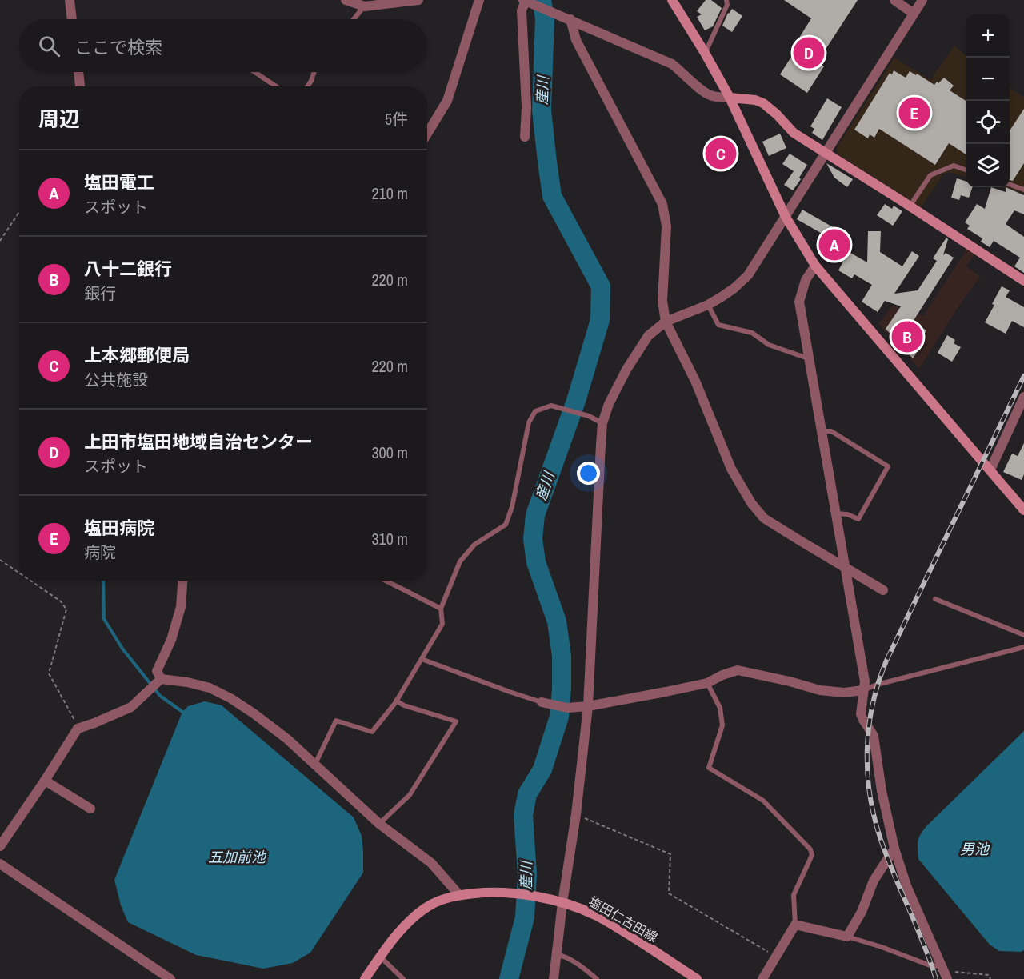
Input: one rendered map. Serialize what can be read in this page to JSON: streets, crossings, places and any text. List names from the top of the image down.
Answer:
{
  "streets": {
    "street": ["塩田仁古田線"]
  },
  "water": ["産川", "男池", "五加前池"],
  "page": {
    "map_buttons": ["+", "−"],
    "search": "ここで検索",
    "pins": [
      "D",
      "E",
      "C",
      "A",
      "B"
    ],
    "heading": ["周辺", "5件"],
    "list": [
      {
        "mark": "A",
        "name": "塩田電工",
        "note": "スポット",
        "value": "210 m"
      },
      {
        "mark": "B",
        "name": "八十二銀行",
        "note": "銀行",
        "value": "220 m"
      },
      {
        "mark": "C",
        "name": "上本郷郵便局",
        "note": "公共施設",
        "value": "220 m"
      },
      {
        "mark": "D",
        "name": "上田市塩田地域自治センター",
        "note": "スポット",
        "value": "300 m"
      },
      {
        "mark": "E",
        "name": "塩田病院",
        "note": "病院",
        "value": "310 m"
      }
    ]
  }
}
